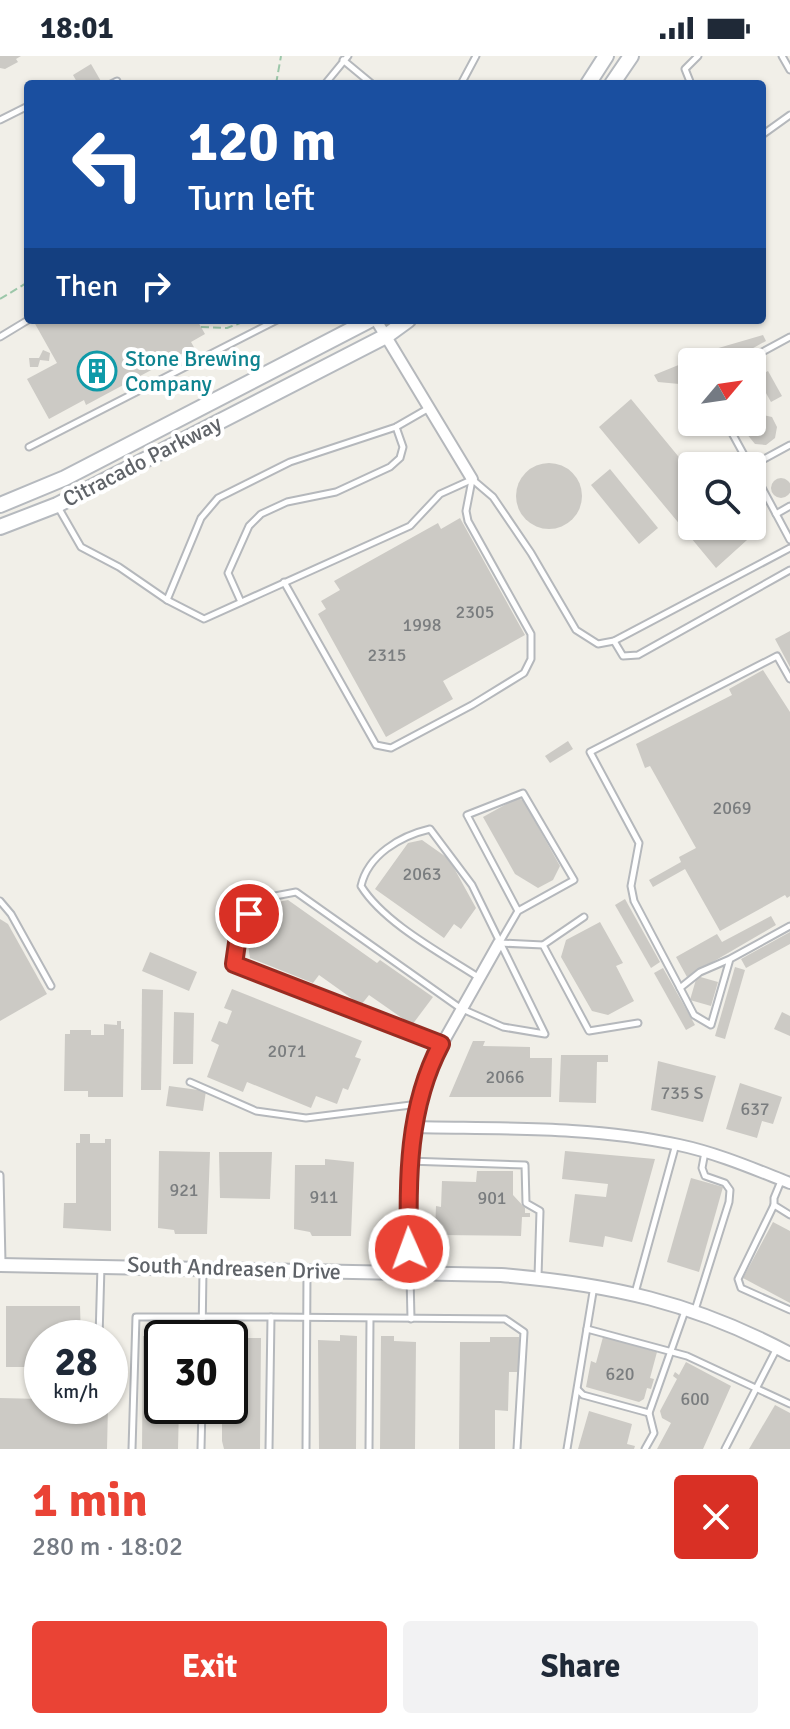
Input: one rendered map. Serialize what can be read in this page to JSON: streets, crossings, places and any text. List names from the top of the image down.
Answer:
{
  "streets": {
    "main road": ["Citracado Parkway"],
    "street": ["South Andreasen Drive"]
  },
  "places": {
    "building": ["Stone Brewing Company"]
  },
  "house_numbers": [
    "2305",
    "1998",
    "2315",
    "2069",
    "2063",
    "2071",
    "2066",
    "735 S",
    "637",
    "921",
    "911",
    "901",
    "620",
    "600"
  ],
  "north": "top right",
  "page": {
    "status": "18:01",
    "turn": ["120 m", "Turn left"],
    "then": "Then",
    "speed": "28 km/h",
    "limit": "30",
    "heading": ["1 min", "280 m · 18:02"],
    "buttons": ["Exit", "Share"]
  }
}
